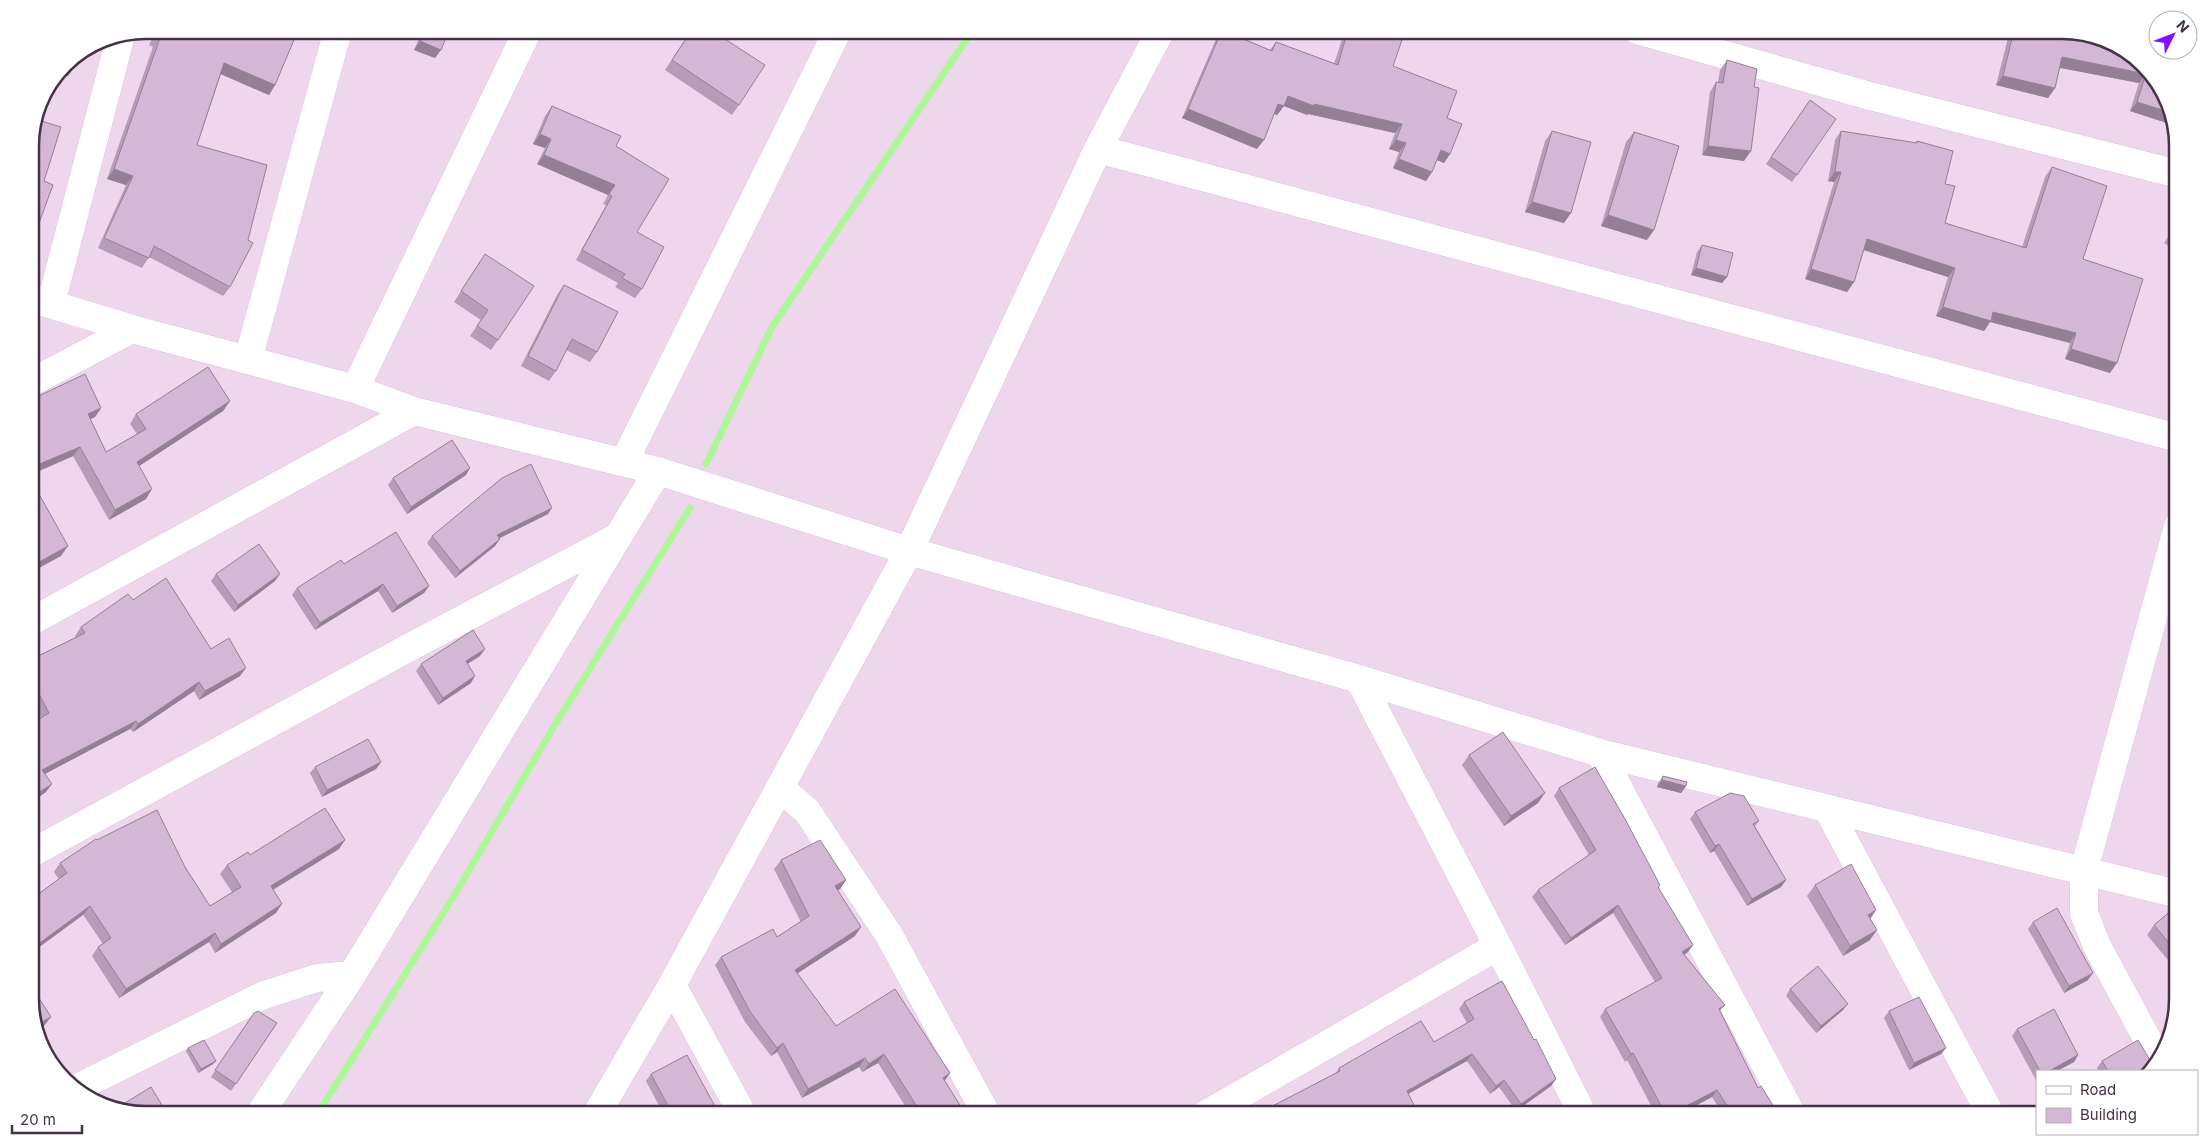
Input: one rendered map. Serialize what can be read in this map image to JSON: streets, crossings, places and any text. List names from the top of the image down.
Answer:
{
  "legend": ["Road", "Building"],
  "scale_bar": "20 m",
  "north": "top right"
}
